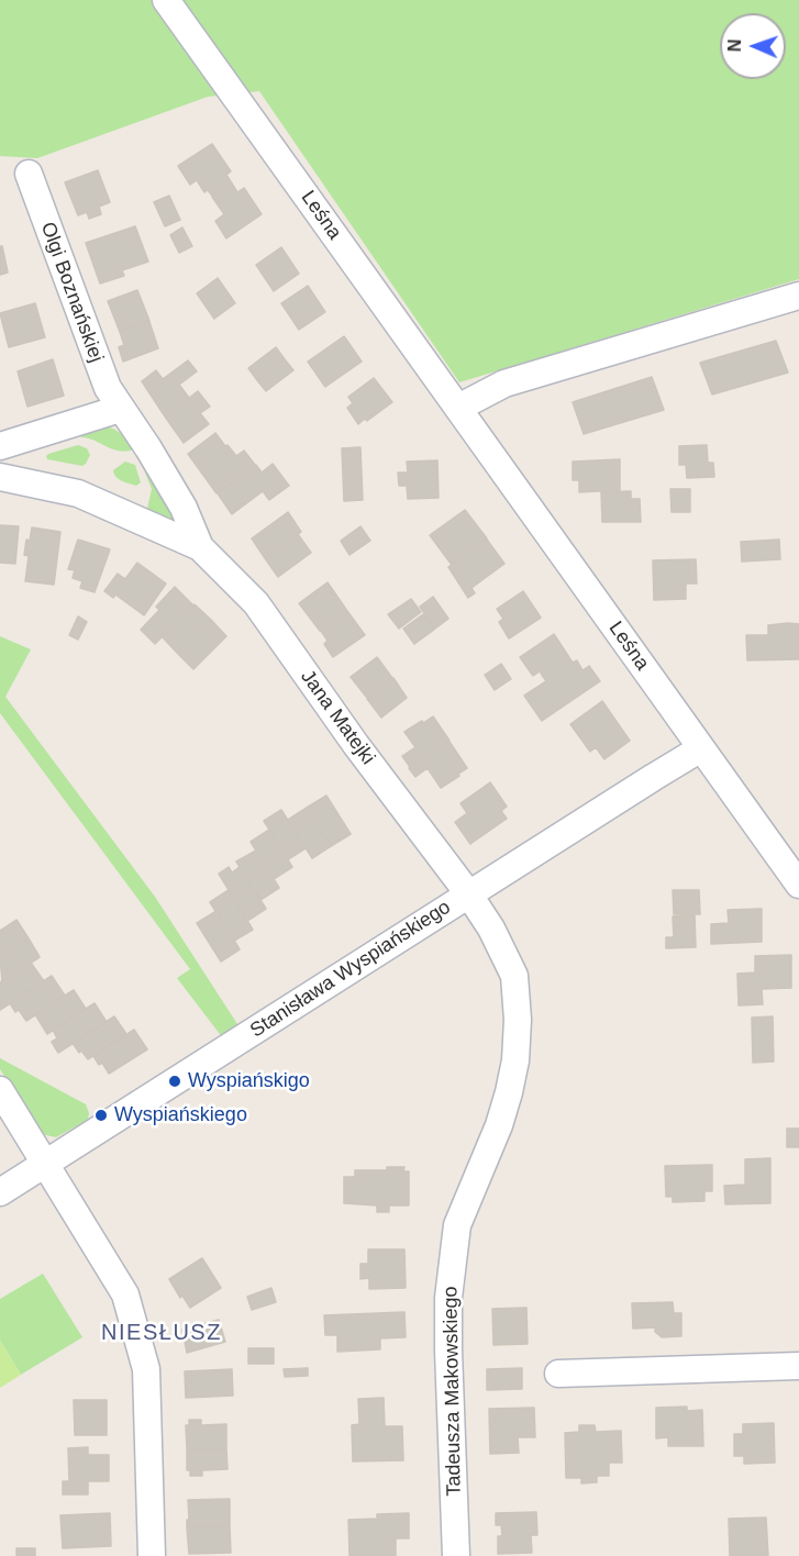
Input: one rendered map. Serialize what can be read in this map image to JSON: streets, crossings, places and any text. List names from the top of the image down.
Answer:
{
  "streets": {
    "street": [
      "Leśna",
      "Olgi Boznańskiej",
      "Jana Matejki",
      "Stanisława Wyspiańskiego",
      "Tadeusza Makowskiego"
    ]
  },
  "crossings": [
    ["Leśna", "Stanisława Wyspiańskiego"],
    ["Olgi Boznańskiej", "Jana Matejki"],
    ["Jana Matejki", "Stanisława Wyspiańskiego"],
    ["Jana Matejki", "Tadeusza Makowskiego"],
    ["Stanisława Wyspiańskiego", "Tadeusza Makowskiego"]
  ],
  "districts": ["NIESŁUSZ"],
  "places": ["Wyspiańskigo", "Wyspiańskiego"],
  "north": "left"
}
